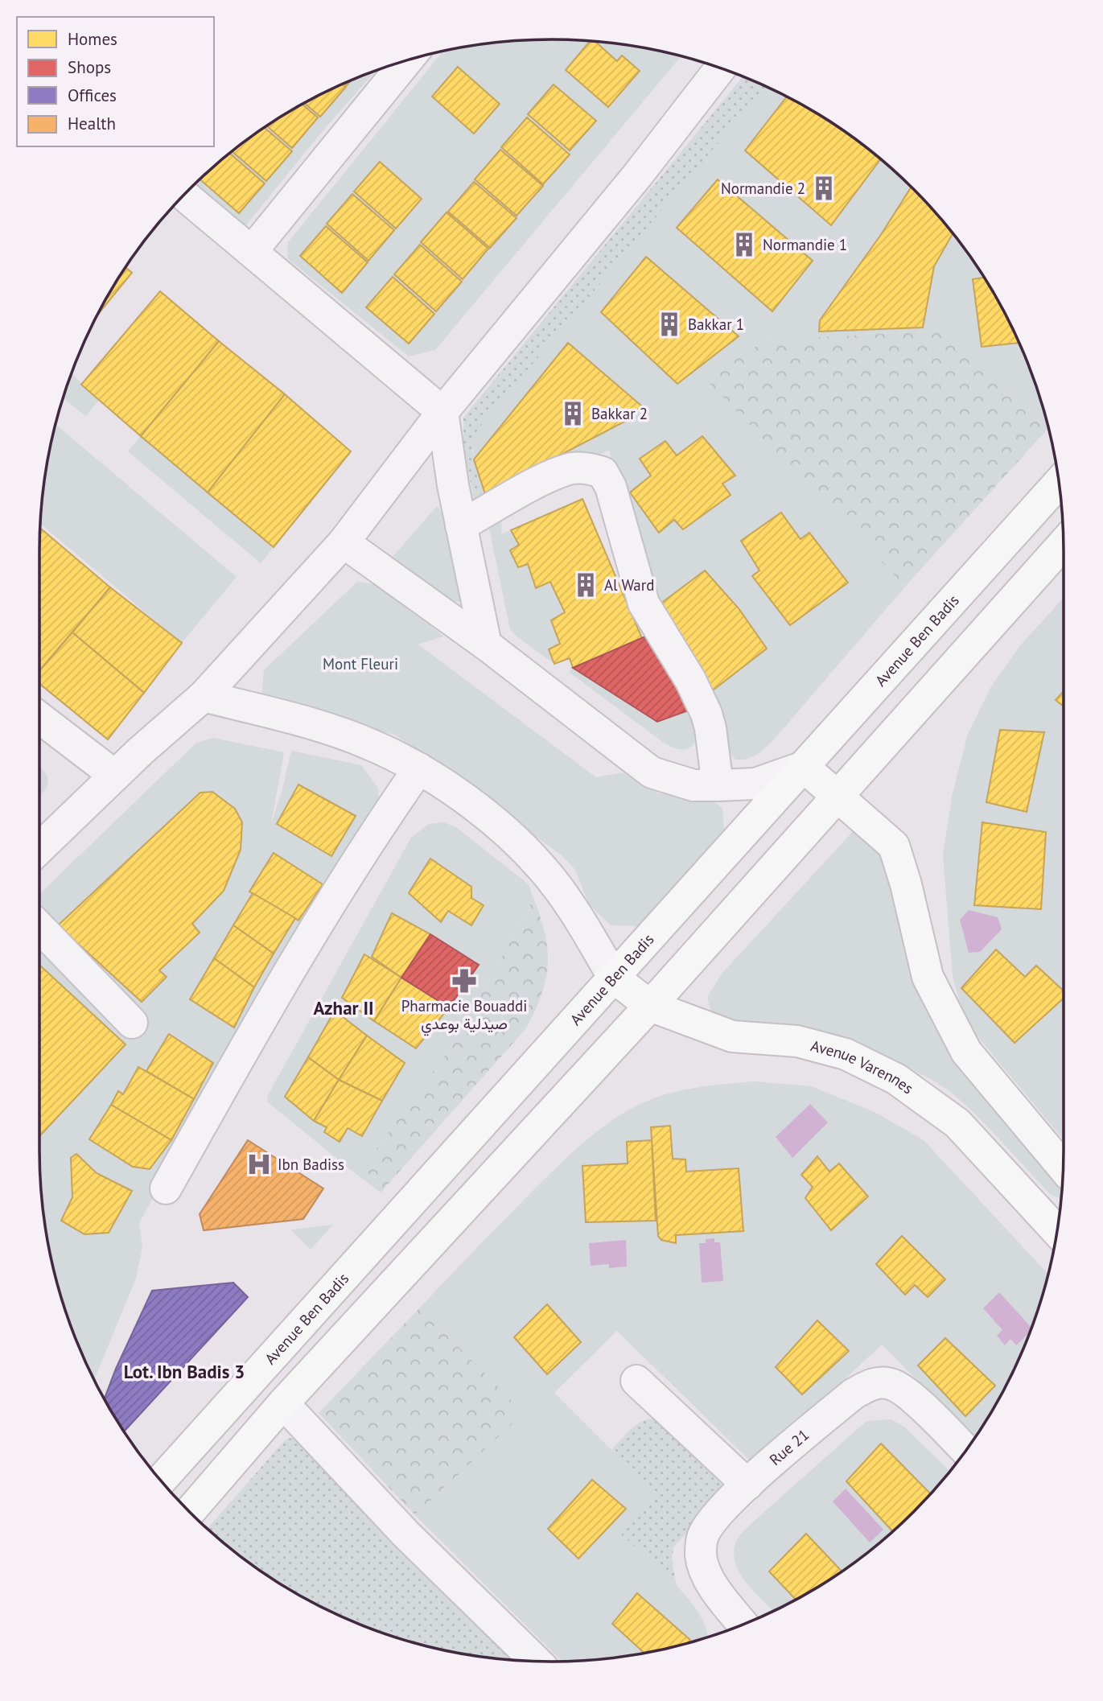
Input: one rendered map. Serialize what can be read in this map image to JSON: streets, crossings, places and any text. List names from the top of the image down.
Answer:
{
  "streets": {
    "main road": ["Avenue Ben Badis", "Avenue Varennes"],
    "street": ["Rue 21"]
  },
  "crossings": [
    ["Avenue Ben Badis", "Avenue Varennes"]
  ],
  "districts": ["Azhar II", "Lot. Ibn Badis 3"],
  "parks": ["Mont Fleuri"],
  "places": {
    "building": [
      "Normandie 2",
      "Normandie 1",
      "Bakkar 1",
      "Bakkar 2",
      "Al Ward"
    ],
    "pharmacy": ["Pharmacie Bouaddi صيدلية بوعدي"],
    "hospital": ["Ibn Badiss"]
  },
  "legend": [
    "Homes",
    "Shops",
    "Offices",
    "Health"
  ]
}
